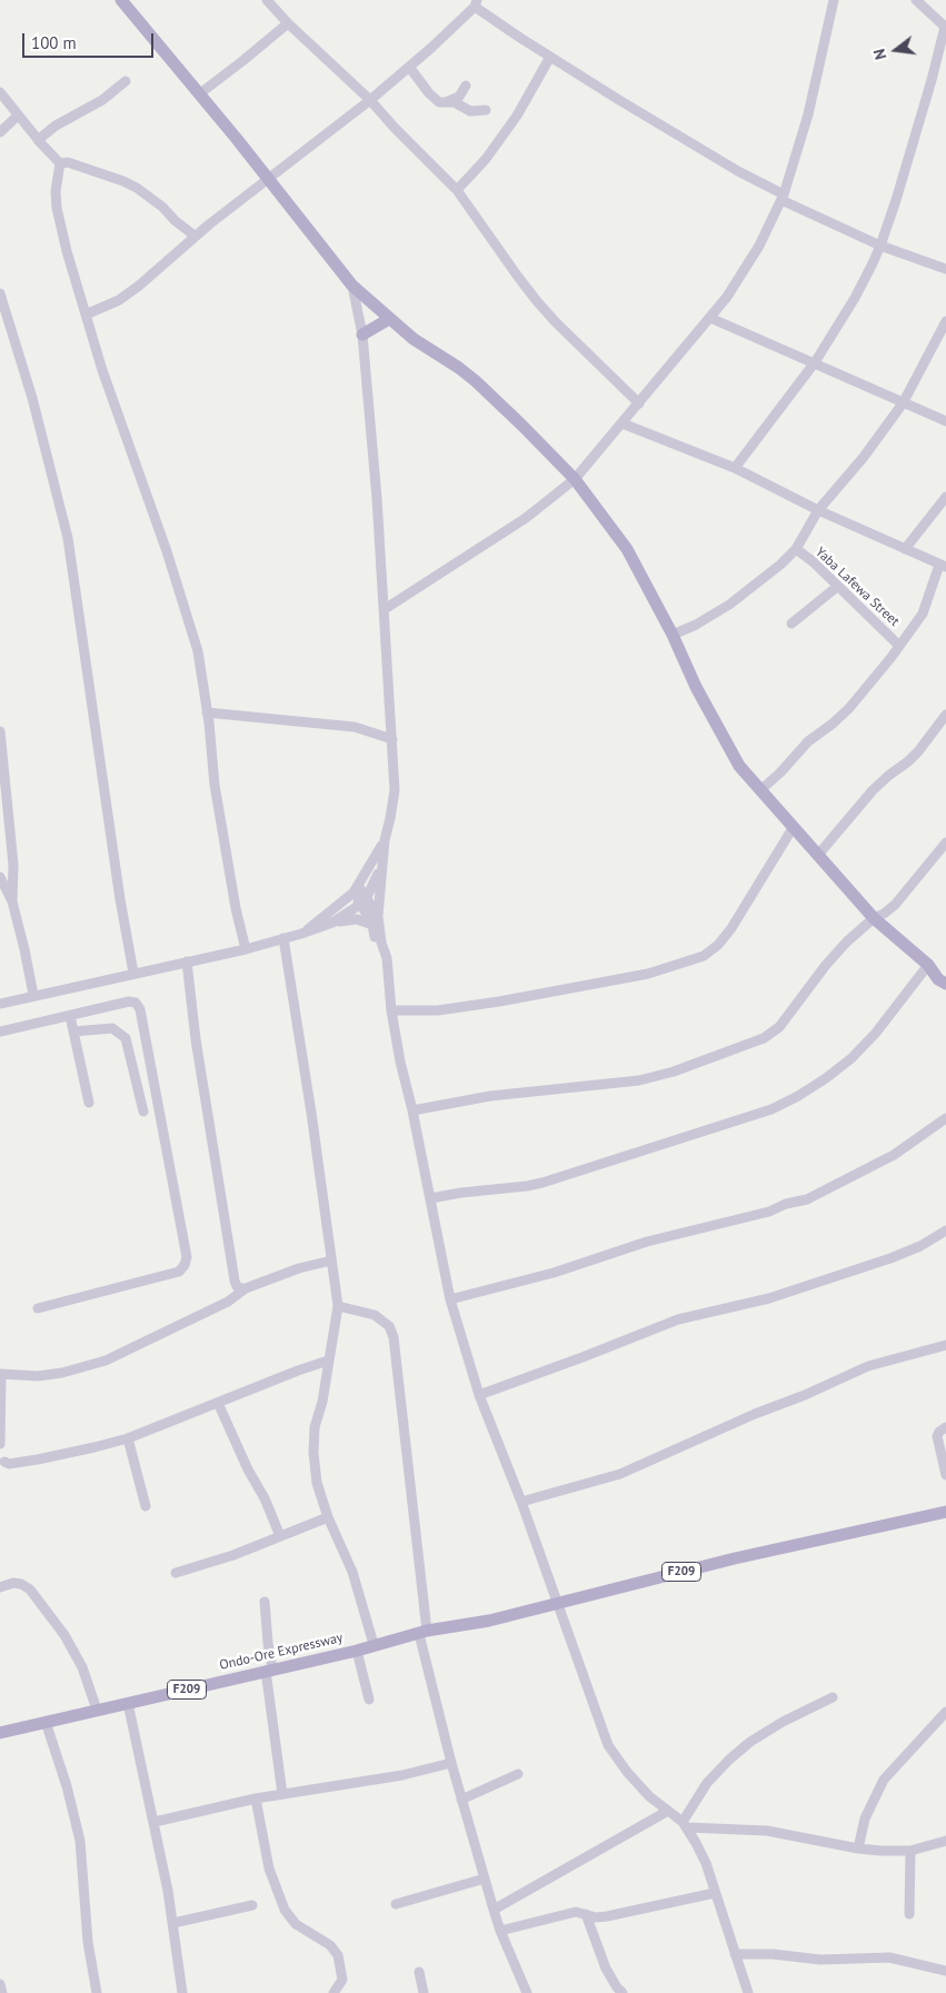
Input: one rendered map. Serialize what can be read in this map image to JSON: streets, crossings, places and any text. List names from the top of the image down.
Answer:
{
  "streets": {
    "main road": ["F209", "Ondo-Ore Expressway"],
    "street": ["Yaba Lafewa Street"]
  },
  "crossings": [
    ["F209", "Ondo-Ore Expressway"]
  ],
  "scale_bar": "100 m",
  "north": "left"
}
